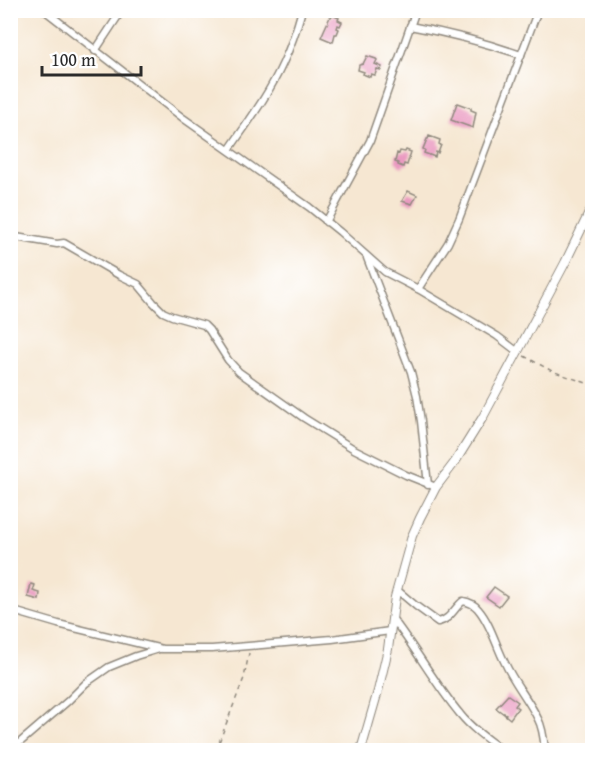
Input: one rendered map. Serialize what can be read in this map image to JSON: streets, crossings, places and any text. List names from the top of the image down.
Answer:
{
  "scale_bar": "100 m"
}
